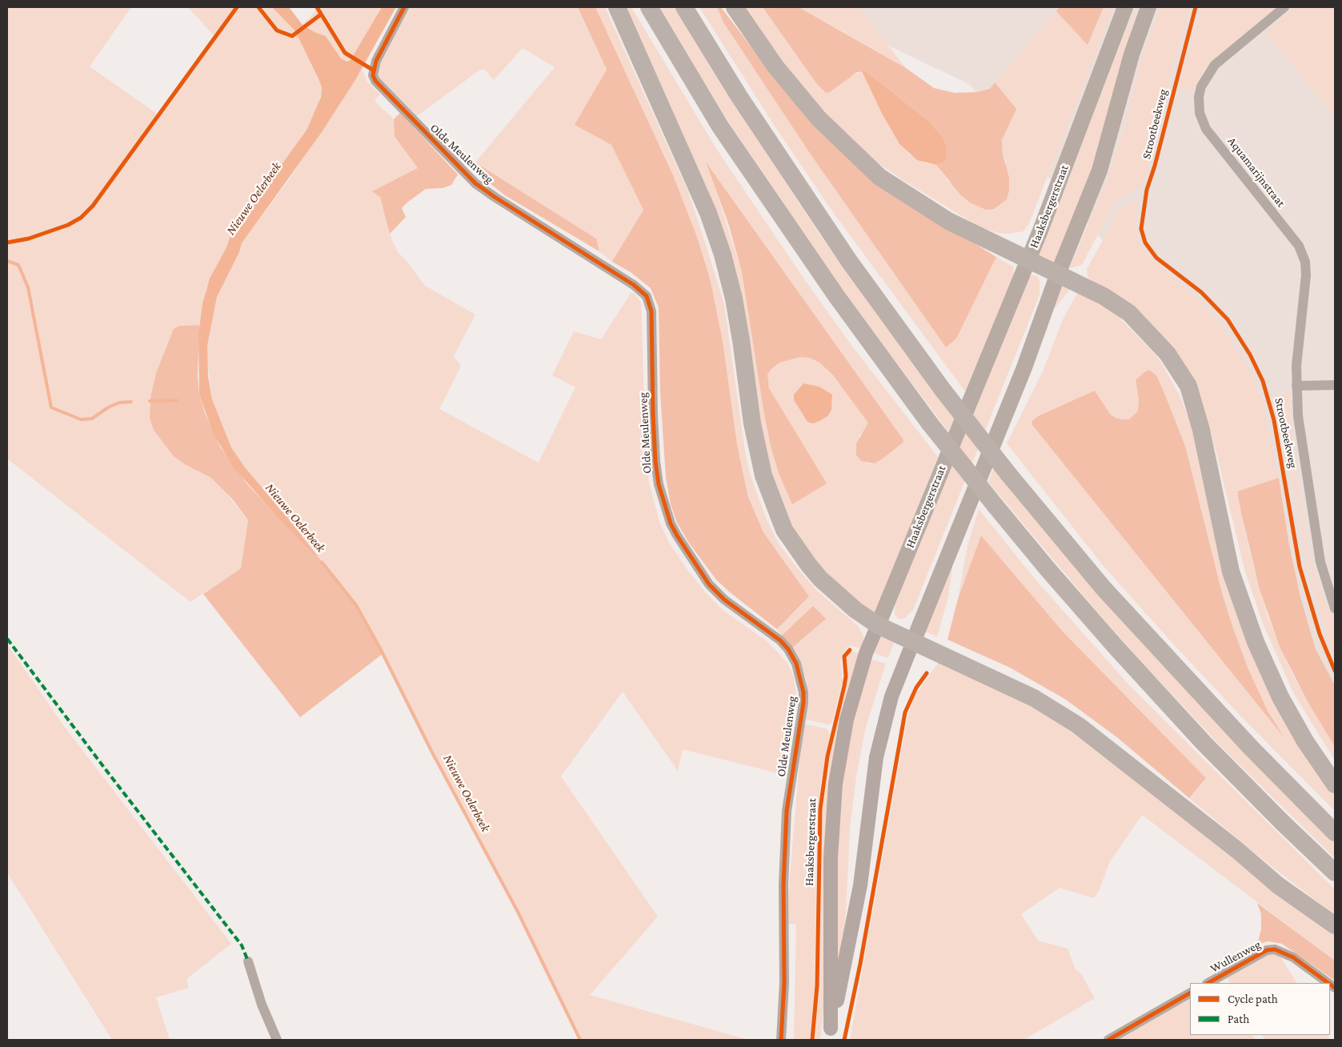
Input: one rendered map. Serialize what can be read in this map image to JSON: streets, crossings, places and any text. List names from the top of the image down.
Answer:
{
  "streets": {
    "main road": ["Haaksbergerstraat"],
    "street": ["Olde Meulenweg", "Aquamarijnstraat", "Wullenweg"],
    "cycle path": ["Strootbeekweg"]
  },
  "water": ["Nieuwe Oelerbeek"],
  "legend": ["Cycle path", "Path"]
}
